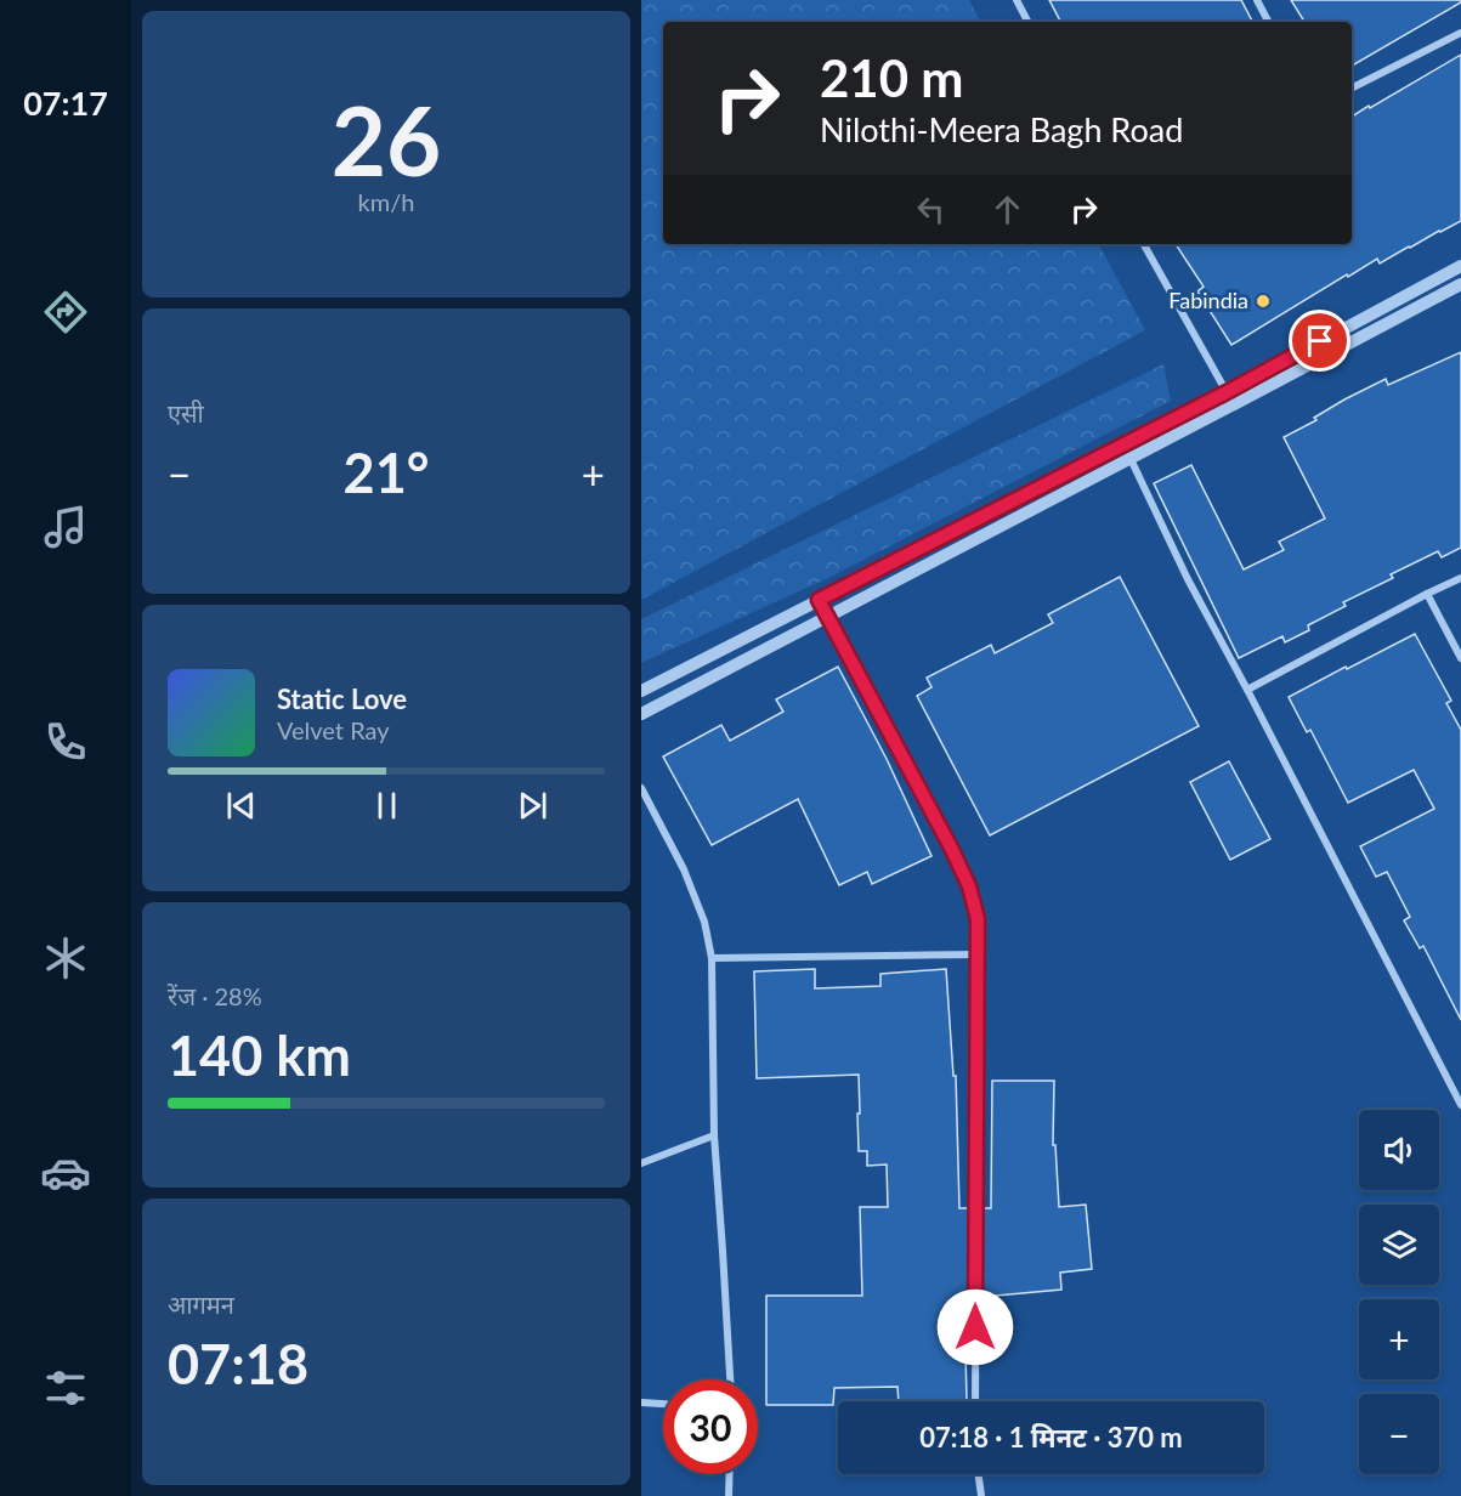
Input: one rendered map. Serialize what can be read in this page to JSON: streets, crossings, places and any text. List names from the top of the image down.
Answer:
{
  "places": ["Fabindia"],
  "page": {
    "tabs": "07:17",
    "tile": [
      ["26", "km/h"],
      "एसी",
      ["रेंज · 28%", "140 km"],
      ["आगमन", "07:18"]
    ],
    "turn": ["210 m", "Nilothi-Meera Bagh Road"],
    "heat": ["−", "21°", "+"],
    "song": ["Static Love", "Velvet Ray"],
    "map_buttons": ["+", "−"],
    "limit": "30",
    "trip": "07:18 · 1 मिनट · 370 m"
  }
}
